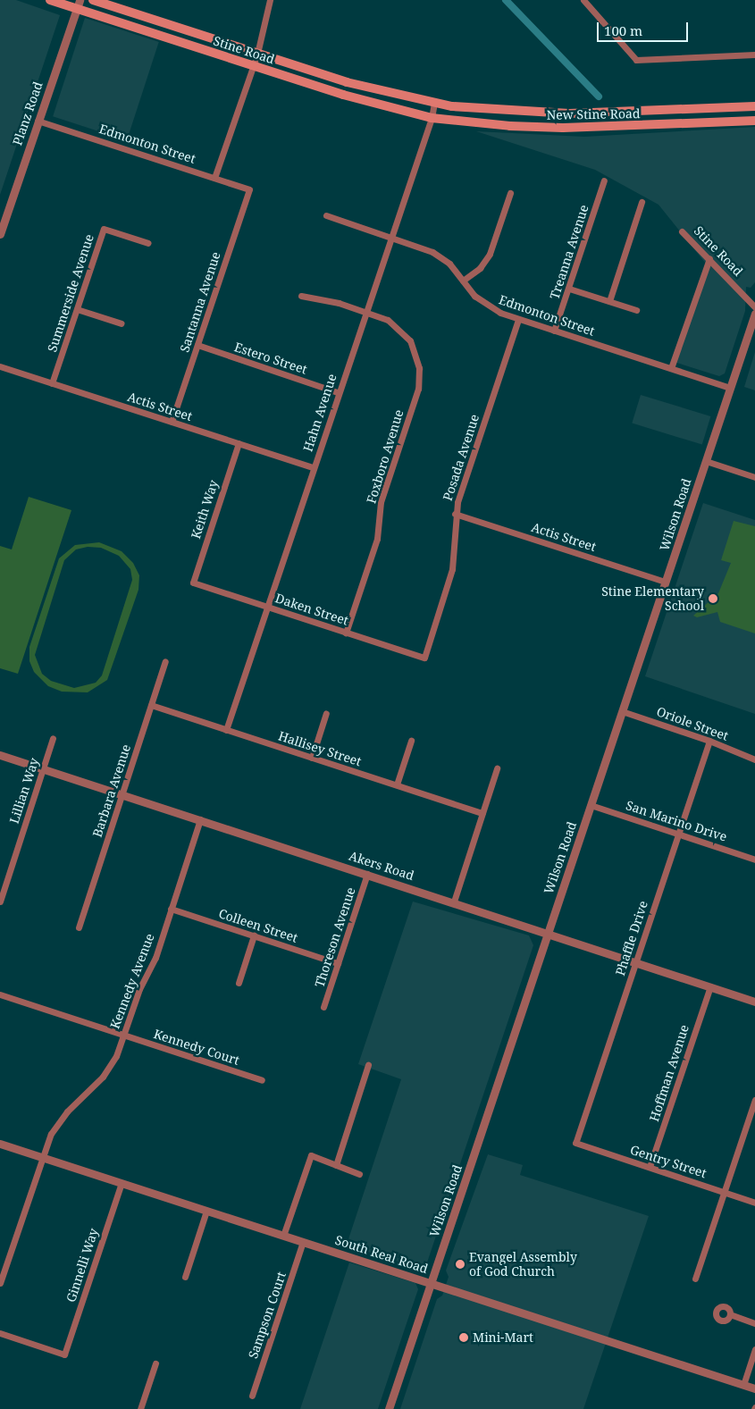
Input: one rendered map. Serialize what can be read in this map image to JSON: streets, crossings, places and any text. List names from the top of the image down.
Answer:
{
  "streets": {
    "main road": ["Stine Road", "New Stine Road"],
    "street": [
      "Planz Road",
      "Edmonton Street",
      "Treanna Avenue",
      "Summerside Avenue",
      "Santanna Avenue",
      "Estero Street",
      "Actis Street",
      "Hahn Avenue",
      "Foxboro Avenue",
      "Posada Avenue",
      "Keith Way",
      "Wilson Road",
      "Daken Street",
      "Oriole Street",
      "Hallisey Street",
      "Lillian Way",
      "Barbara Avenue",
      "San Marino Drive",
      "Akers Road",
      "Colleen Street",
      "Thoreson Avenue",
      "Phaffle Drive",
      "Kennedy Avenue",
      "Kennedy Court",
      "Hoffman Avenue",
      "Gentry Street",
      "South Real Road",
      "Ginnelli Way",
      "Sampson Court"
    ]
  },
  "crossings": [
    ["Stine Road", "Planz Road"],
    ["Stine Road", "New Stine Road"],
    ["Stine Road", "Hahn Avenue"],
    ["Planz Road", "Edmonton Street"],
    ["New Stine Road", "Hahn Avenue"],
    ["Edmonton Street", "Treanna Avenue"],
    ["Edmonton Street", "Santanna Avenue"],
    ["Edmonton Street", "Hahn Avenue"],
    ["Edmonton Street", "Posada Avenue"],
    ["Edmonton Street", "Wilson Road"],
    ["Summerside Avenue", "Actis Street"],
    ["Santanna Avenue", "Estero Street"],
    ["Santanna Avenue", "Actis Street"],
    ["Estero Street", "Hahn Avenue"],
    ["Actis Street", "Hahn Avenue"],
    ["Actis Street", "Posada Avenue"],
    ["Actis Street", "Keith Way"],
    ["Actis Street", "Wilson Road"],
    ["Hahn Avenue", "Foxboro Avenue"],
    ["Hahn Avenue", "Daken Street"],
    ["Hahn Avenue", "Hallisey Street"],
    ["Foxboro Avenue", "Daken Street"],
    ["Posada Avenue", "Daken Street"],
    ["Keith Way", "Daken Street"],
    ["Wilson Road", "Oriole Street"],
    ["Wilson Road", "San Marino Drive"],
    ["Wilson Road", "Akers Road"],
    ["Wilson Road", "South Real Road"],
    ["Oriole Street", "Phaffle Drive"],
    ["Hallisey Street", "Barbara Avenue"],
    ["Lillian Way", "Akers Road"],
    ["Barbara Avenue", "Akers Road"],
    ["San Marino Drive", "Phaffle Drive"],
    ["Akers Road", "Thoreson Avenue"],
    ["Akers Road", "Phaffle Drive"],
    ["Akers Road", "Kennedy Avenue"],
    ["Akers Road", "Hoffman Avenue"],
    ["Colleen Street", "Thoreson Avenue"],
    ["Colleen Street", "Kennedy Avenue"],
    ["Phaffle Drive", "Gentry Street"],
    ["Kennedy Avenue", "Kennedy Court"],
    ["Kennedy Avenue", "South Real Road"],
    ["Hoffman Avenue", "Gentry Street"],
    ["South Real Road", "Ginnelli Way"],
    ["South Real Road", "Sampson Court"]
  ],
  "places": ["Stine Elementary School", "Evangel Assembly of God Church", "Mini-Mart"],
  "scale_bar": "100 m"
}
